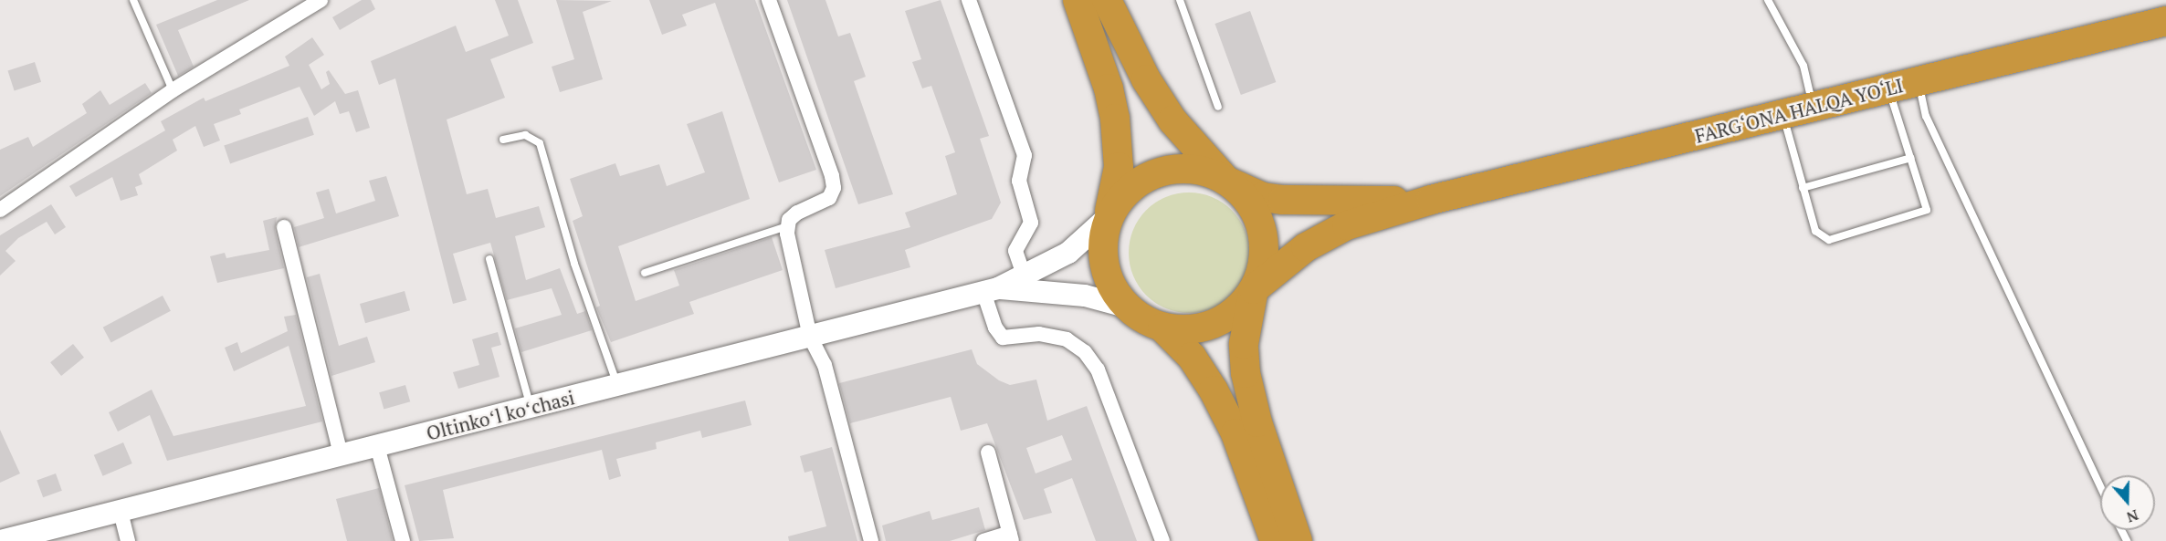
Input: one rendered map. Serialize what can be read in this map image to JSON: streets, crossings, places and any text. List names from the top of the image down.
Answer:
{
  "streets": {
    "highway": ["FARG‘ONA HALQA YO‘LI"],
    "main road": ["Oltinkoʻl koʻchasi"]
  },
  "crossings": [
    ["FARG‘ONA HALQA YO‘LI", "Oltinkoʻl koʻchasi"]
  ],
  "north": "bottom"
}
